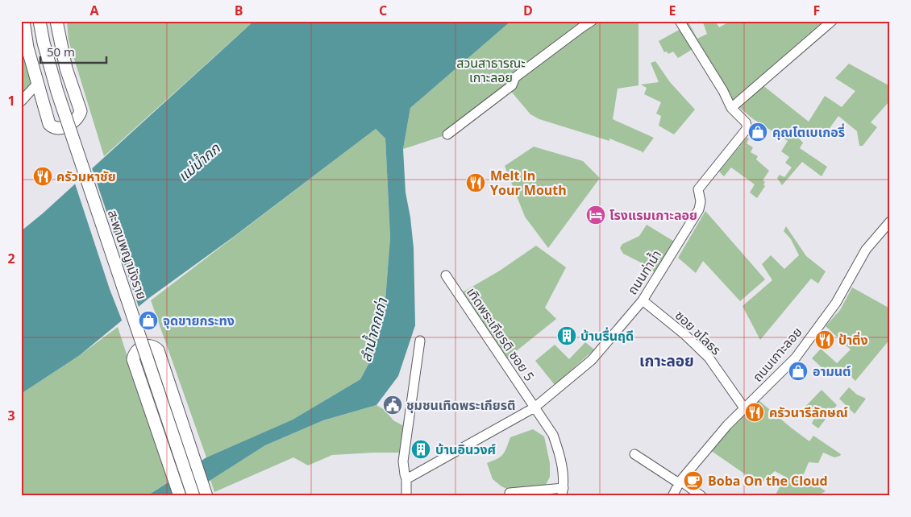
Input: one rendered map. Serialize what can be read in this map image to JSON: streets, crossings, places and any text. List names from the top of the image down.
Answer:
{
  "streets": {
    "main road": ["สะพานพญามังราย"],
    "street": [
      "ถนนท่าน้ำ",
      "ซอย ชโลธร",
      "เทิดพระเกียรติ ซอย 5",
      "ถนนเกาะลอย"
    ]
  },
  "crossings": [
    ["ถนนท่าน้ำ", "ซอย ชโลธร"],
    ["ถนนท่าน้ำ", "เทิดพระเกียรติ ซอย 5"],
    ["ซอย ชโลธร", "ถนนเกาะลอย"]
  ],
  "districts": ["เกาะลอย"],
  "water": ["แม่น้ำกก", "ลำน้ำกกเก่า"],
  "parks": ["สวนสาธารณะ เกาะลอย"],
  "places": {
    "shop": ["คุณโตเบเกอรี่", "จุดขายกระทง", "อามนต์"],
    "restaurant": [
      "ครัวมหาชัย",
      "Melt In Your Mouth",
      "ป้าติ่ง",
      "ครัวนารีลักษณ์"
    ],
    "hotel": ["โรงแรมเกาะลอย"],
    "building": ["บ้านรื่นฤดี", "บ้านอินวงศ์"],
    "public building": ["ชุมชนเทิดพระเกียรติ"],
    "cafe": ["Boba On the Cloud"]
  },
  "scale_bar": "50 m",
  "grid": {
    "columns": [
      "A",
      "B",
      "C",
      "D",
      "E",
      "F"
    ],
    "rows": ["1", "2", "3"]
  }
}
